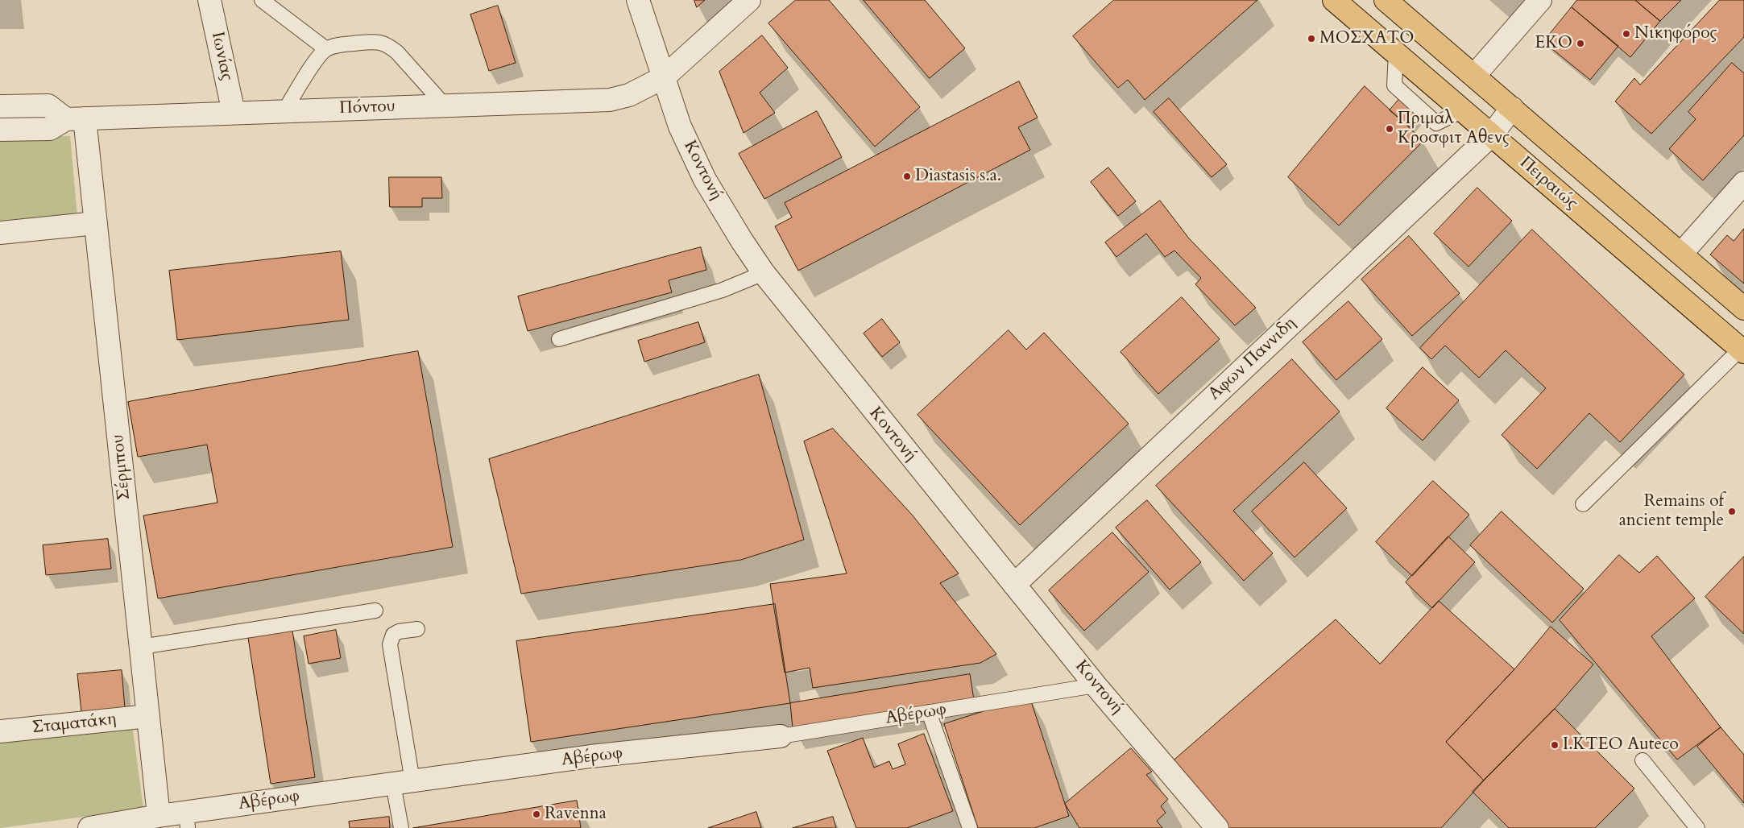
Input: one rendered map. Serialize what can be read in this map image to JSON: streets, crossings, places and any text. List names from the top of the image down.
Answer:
{
  "streets": {
    "main road": ["Πειραιώς"],
    "street": [
      "Ιωνίας",
      "Πόντου",
      "Κοντονή",
      "Αφων Παννιδη",
      "Σέρμπου",
      "Αβέρωφ",
      "Σταματάκη"
    ]
  },
  "crossings": [
    ["Ιωνίας", "Πόντου"],
    ["Πόντου", "Κοντονή"],
    ["Πόντου", "Σέρμπου"],
    ["Κοντονή", "Αφων Παννιδη"],
    ["Κοντονή", "Αβέρωφ"],
    ["Πειραιώς", "Αφων Παννιδη"],
    ["Σέρμπου", "Αβέρωφ"],
    ["Σέρμπου", "Σταματάκη"]
  ],
  "places": [
    "Νικηφόρος",
    "ΜΟΣΧΑΤΟ",
    "EKO",
    "Πριμαλ Κροσφιτ Αθενς",
    "Diastasis s.a.",
    "Remains of ancient temple",
    "Ι.ΚΤΕΟ Auteco",
    "Ravenna"
  ]
}
